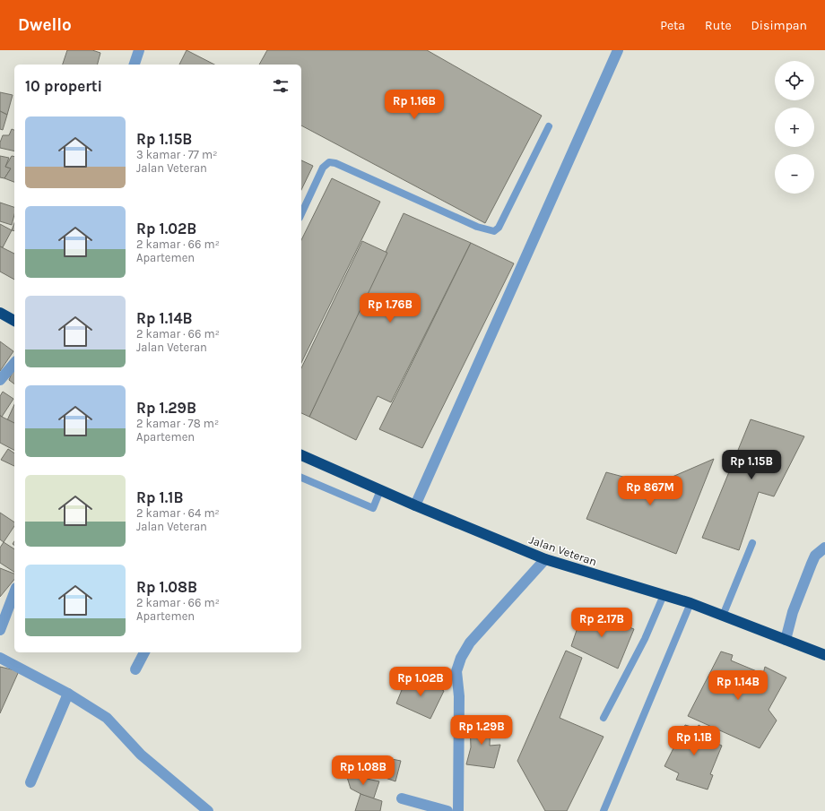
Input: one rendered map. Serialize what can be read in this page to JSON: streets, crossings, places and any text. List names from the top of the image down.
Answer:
{
  "streets": {
    "highway": ["Jalan Veteran"]
  },
  "page": {
    "header": "Dwello",
    "nav": ["Peta", "Rute", "Disimpan"],
    "map_buttons": ["+", "−"],
    "heading": "10 properti",
    "price": [
      "Rp 1.16B",
      "Rp 1.76B",
      "Rp 1.15B",
      "Rp 867M",
      "Rp 2.17B",
      "Rp 1.02B",
      "Rp 1.14B",
      "Rp 1.29B",
      "Rp 1.1B",
      "Rp 1.08B"
    ],
    "list": [
      {
        "name": "Rp 1.15B",
        "note": "3 kamar · 77 m² · Jalan Veteran"
      },
      {
        "name": "Rp 1.02B",
        "note": "2 kamar · 66 m² · Apartemen"
      },
      {
        "name": "Rp 1.14B",
        "note": "2 kamar · 66 m² · Jalan Veteran"
      },
      {
        "name": "Rp 1.29B",
        "note": "2 kamar · 78 m² · Apartemen"
      },
      {
        "name": "Rp 1.1B",
        "note": "2 kamar · 64 m² · Jalan Veteran"
      },
      {
        "name": "Rp 1.08B",
        "note": "2 kamar · 66 m² · Apartemen"
      }
    ]
  }
}
